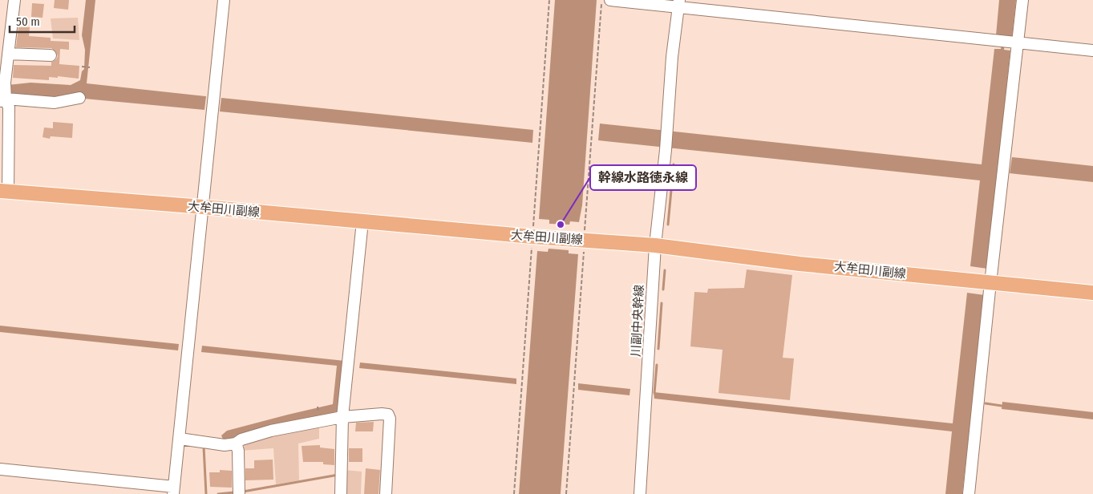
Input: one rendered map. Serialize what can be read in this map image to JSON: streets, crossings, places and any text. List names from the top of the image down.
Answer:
{
  "streets": {
    "main road": ["大牟田川副線"],
    "street": ["川副中央幹線"]
  },
  "crossings": [
    ["大牟田川副線", "川副中央幹線"]
  ],
  "places": ["幹線水路徳永線"],
  "scale_bar": "50 m"
}
